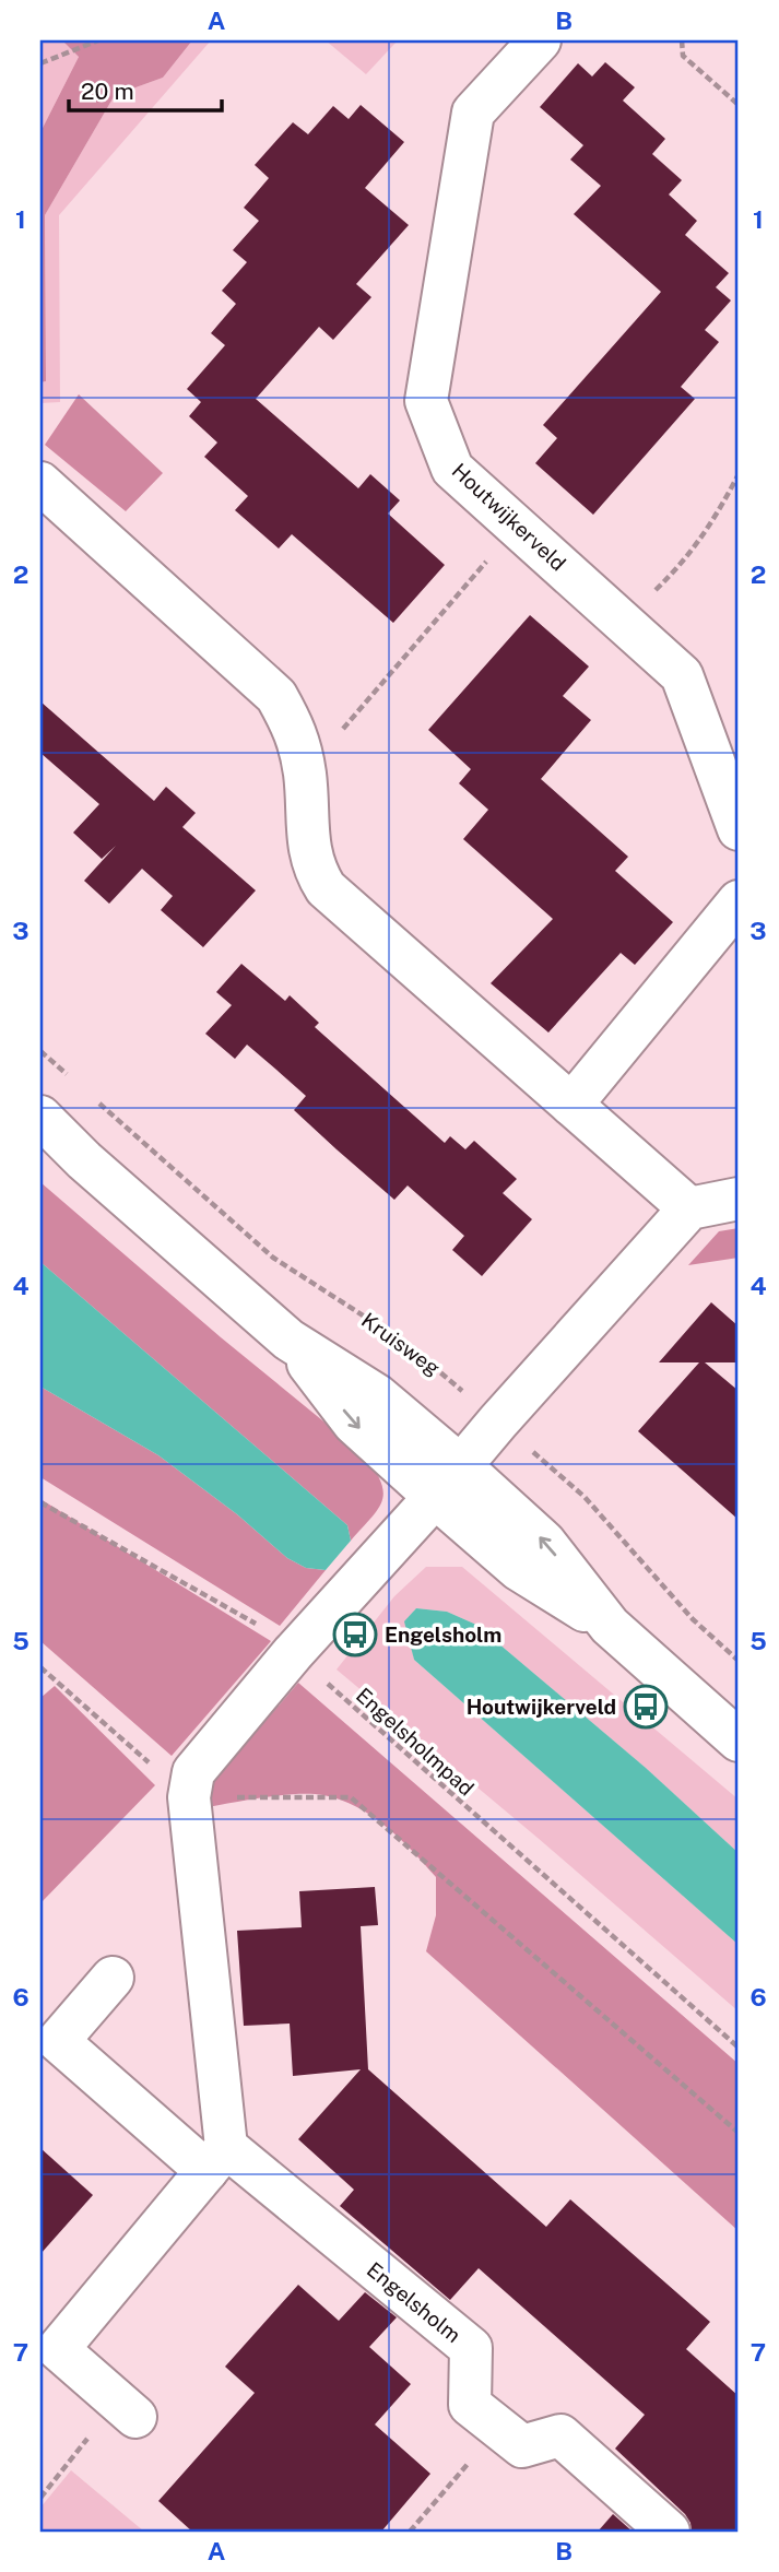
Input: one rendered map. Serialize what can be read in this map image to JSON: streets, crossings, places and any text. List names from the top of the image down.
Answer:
{
  "streets": {
    "street": ["Houtwijkerveld", "Engelsholm"],
    "path": ["Kruisweg", "Engelsholmpad"]
  },
  "places": {
    "bus stop": ["Engelsholm", "Houtwijkerveld"]
  },
  "scale_bar": "20 m",
  "grid": {
    "columns": ["A", "B"],
    "rows": [
      "1",
      "2",
      "3",
      "4",
      "5",
      "6",
      "7"
    ]
  }
}
